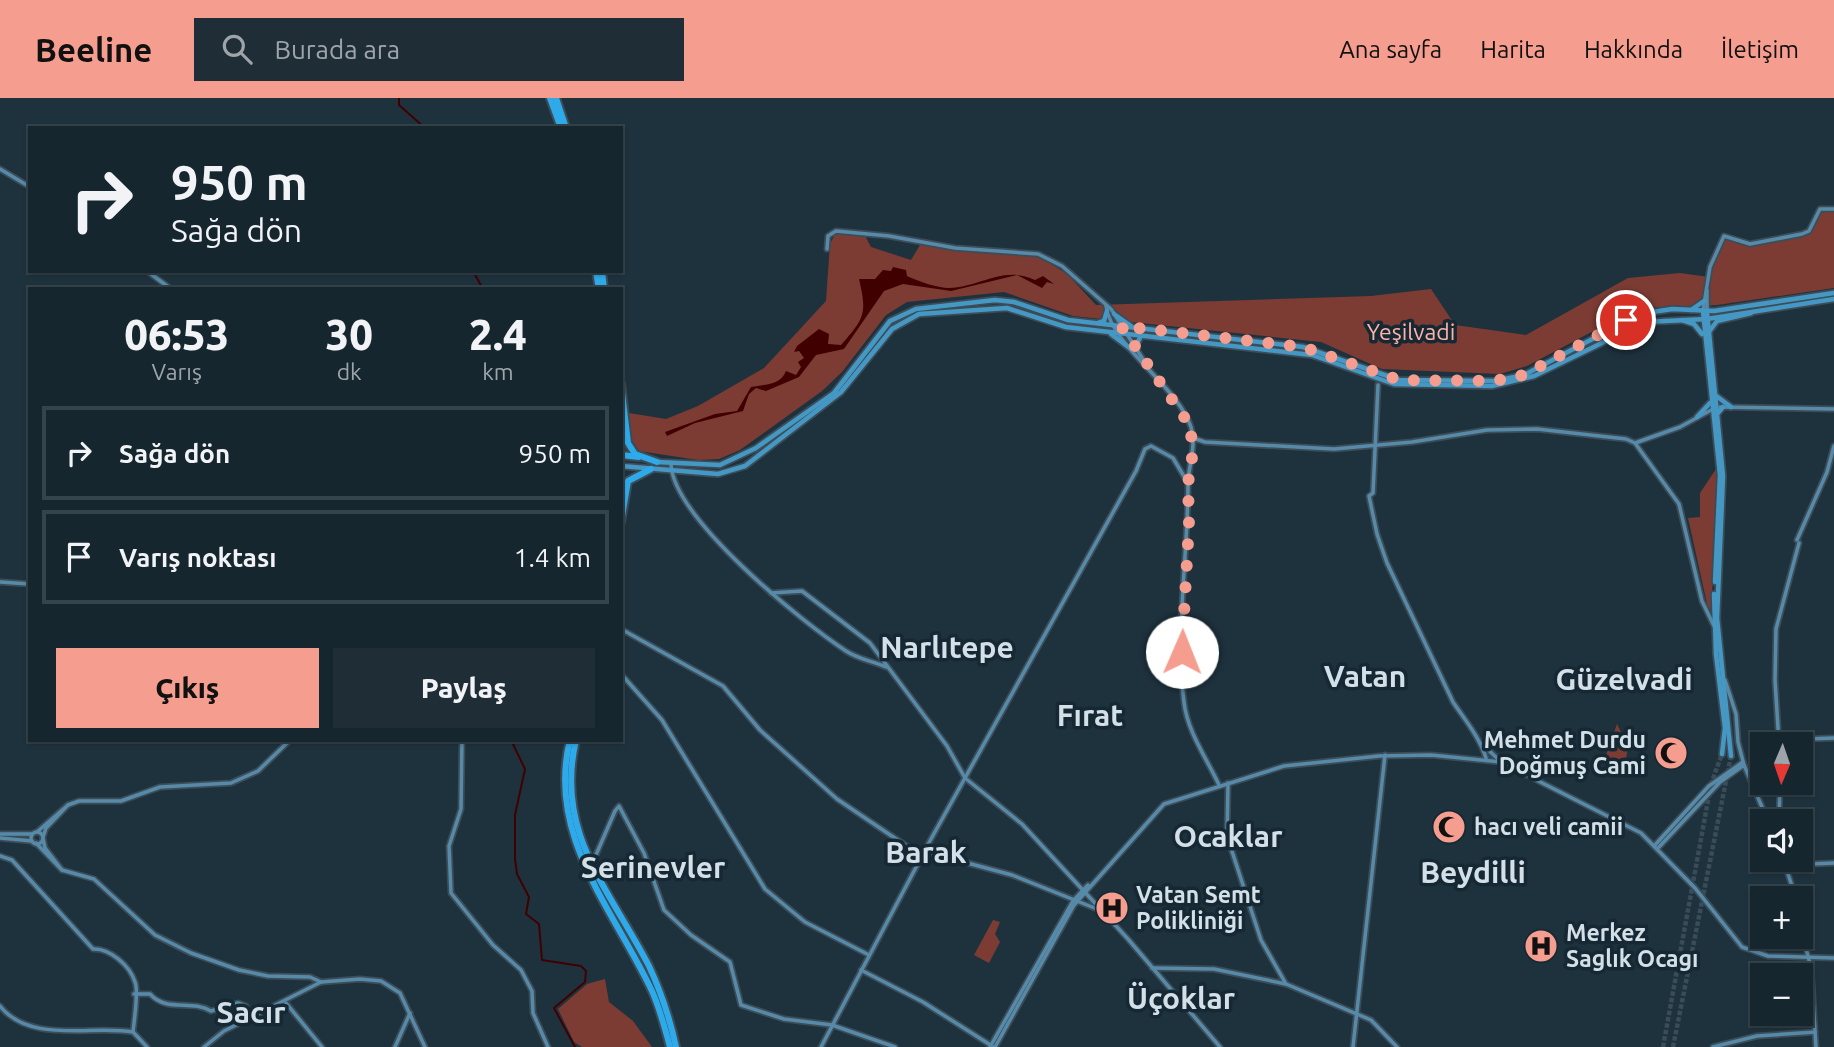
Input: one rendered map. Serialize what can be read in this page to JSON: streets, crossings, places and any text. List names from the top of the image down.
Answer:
{
  "districts": [
    "Narlıtepe",
    "Vatan",
    "Güzelvadi",
    "Fırat",
    "Ocaklar",
    "Barak",
    "Serinevler",
    "Beydilli",
    "Üçoklar",
    "Sacır"
  ],
  "parks": ["Yeşilvadi"],
  "places": {
    "mosque": ["Mehmet Durdu Doğmuş Cami", "hacı veli camii"],
    "hospital": ["Vatan Semt Polikliniği", "Merkez Saglık Ocagı"]
  },
  "north": "bottom",
  "page": {
    "header": "Beeline",
    "search": "Burada ara",
    "nav": [
      "Ana sayfa",
      "Harita",
      "Hakkında",
      "İletişim"
    ],
    "turn": ["950 m", "Sağa dön"],
    "eta": [
      "06:53",
      "Varış",
      "30",
      "dk",
      "2.4",
      "km"
    ],
    "list": [
      {
        "name": "Sağa dön",
        "value": "950 m"
      },
      {
        "name": "Varış noktası",
        "value": "1.4 km"
      }
    ],
    "buttons": ["Çıkış", "Paylaş"],
    "map_buttons": ["+", "−"]
  }
}
